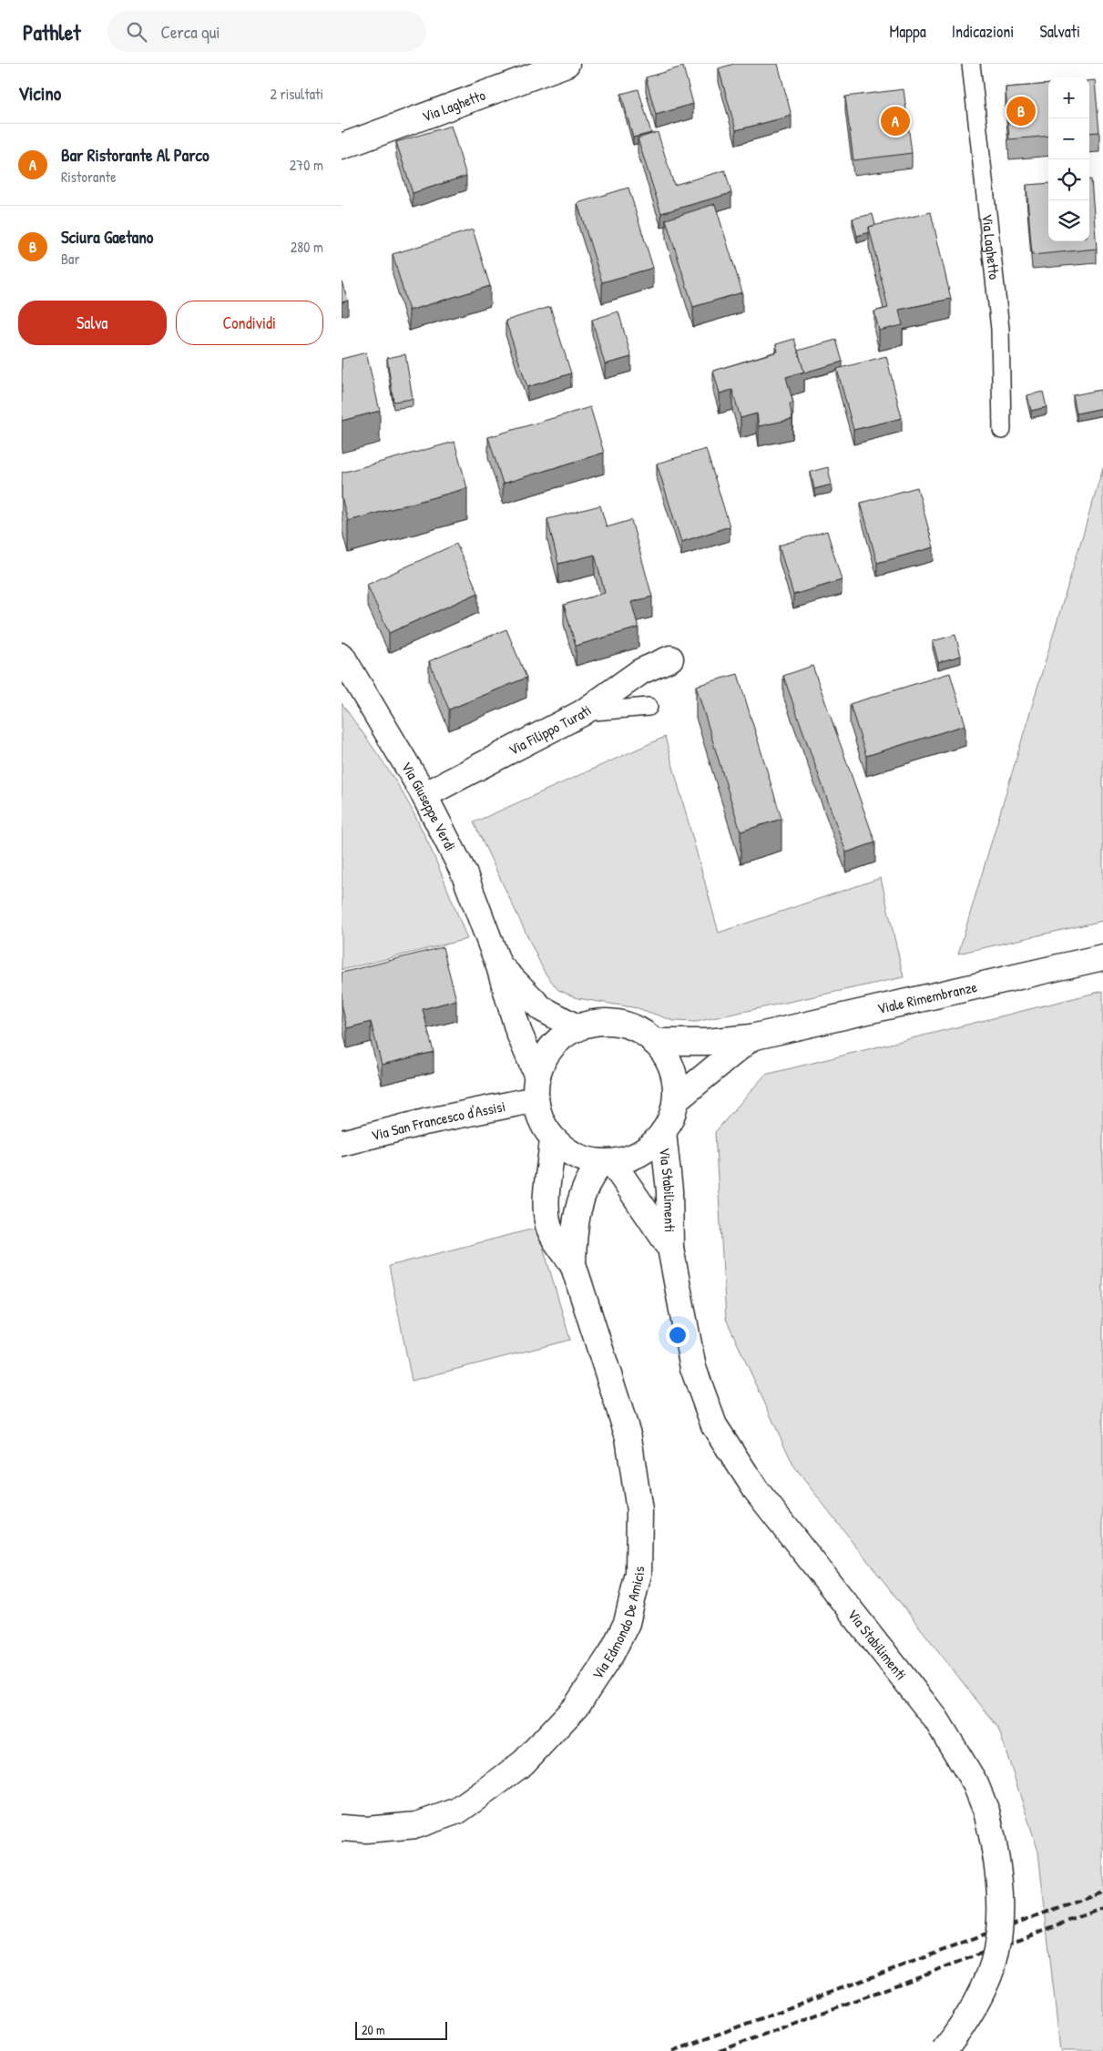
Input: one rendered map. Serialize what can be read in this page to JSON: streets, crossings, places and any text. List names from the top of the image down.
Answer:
{
  "streets": {
    "street": [
      "Via Laghetto",
      "Via Filippo Turati",
      "Via Giuseppe Verdi",
      "Viale Rimembranze",
      "Via San Francesco d'Assisi",
      "Via Stabilimenti",
      "Via Edmondo De Amicis"
    ]
  },
  "crossings": [
    ["Via Filippo Turati", "Via Giuseppe Verdi"],
    ["Via Giuseppe Verdi", "Viale Rimembranze"],
    ["Via Giuseppe Verdi", "Via San Francesco d'Assisi"],
    ["Via Giuseppe Verdi", "Via Stabilimenti"],
    ["Via Giuseppe Verdi", "Via Edmondo De Amicis"],
    ["Viale Rimembranze", "Via San Francesco d'Assisi"],
    ["Viale Rimembranze", "Via Stabilimenti"],
    ["Viale Rimembranze", "Via Edmondo De Amicis"],
    ["Via San Francesco d'Assisi", "Via Stabilimenti"],
    ["Via San Francesco d'Assisi", "Via Edmondo De Amicis"],
    ["Via Stabilimenti", "Via Edmondo De Amicis"]
  ],
  "scale_bar": "20 m",
  "page": {
    "header": "Pathlet",
    "search": "Cerca qui",
    "nav": ["Mappa", "Indicazioni", "Salvati"],
    "heading": ["Vicino", "2 risultati"],
    "map_buttons": ["+", "−"],
    "pins": ["B", "A"],
    "list": [
      {
        "mark": "A",
        "name": "Bar Ristorante Al Parco",
        "note": "Ristorante",
        "value": "270 m"
      },
      {
        "mark": "B",
        "name": "Sciura Gaetano",
        "note": "Bar",
        "value": "280 m"
      }
    ],
    "buttons": ["Salva", "Condividi"],
    "scale": "20 m"
  }
}
